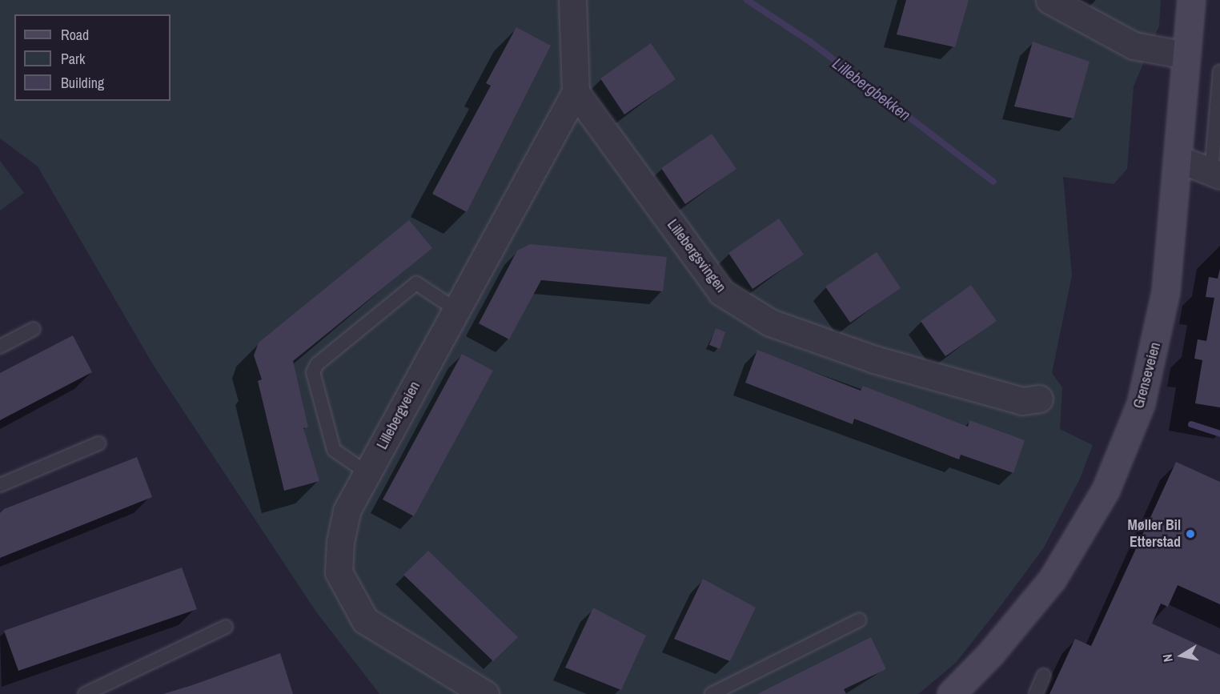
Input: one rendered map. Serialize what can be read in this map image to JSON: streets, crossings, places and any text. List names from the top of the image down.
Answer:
{
  "streets": {
    "main road": ["Grenseveien"],
    "street": ["Lillebergsvingen", "Lillebergveien"]
  },
  "crossings": [
    ["Lillebergsvingen", "Lillebergveien"]
  ],
  "water": ["Lillebergbekken"],
  "places": ["Møller Bil Etterstad"],
  "legend": ["Road", "Park", "Building"],
  "north": "left"
}
